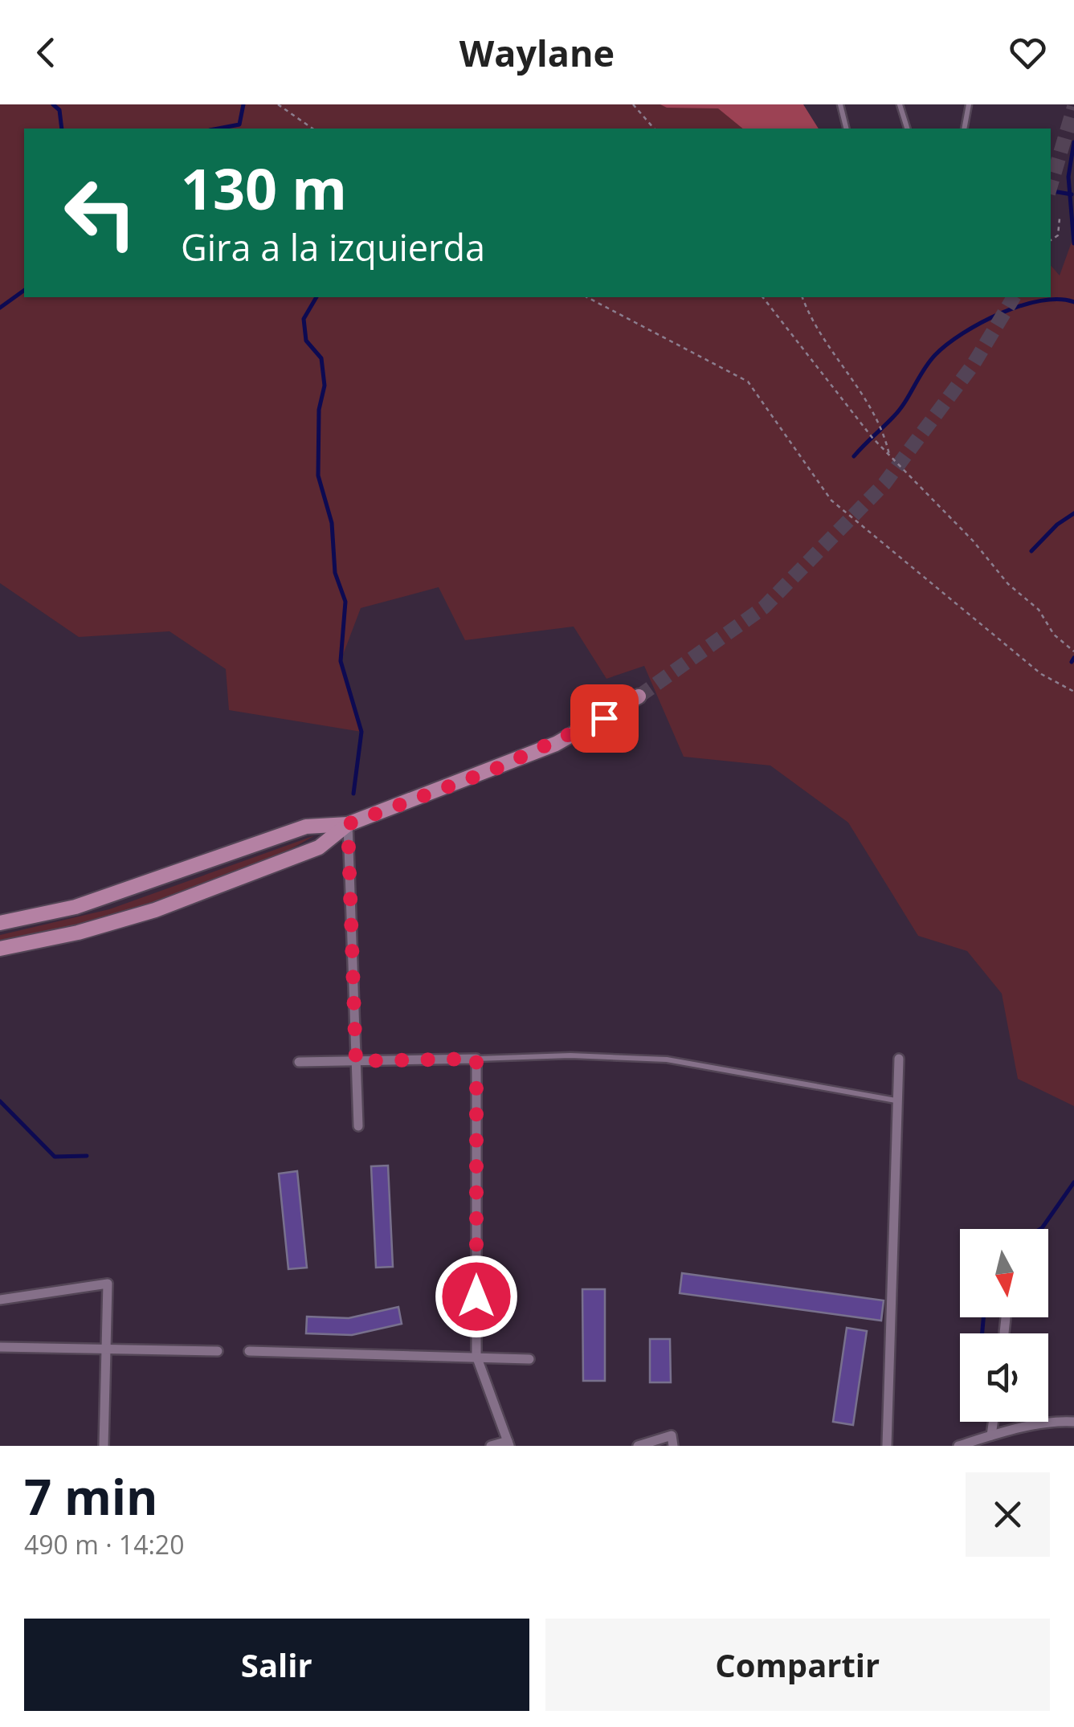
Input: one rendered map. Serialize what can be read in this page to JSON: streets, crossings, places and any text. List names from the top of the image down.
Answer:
{
  "north": "bottom",
  "page": {
    "header": "Waylane",
    "turn": ["130 m", "Gira a la izquierda"],
    "heading": ["7 min", "490 m · 14:20"],
    "buttons": ["Salir", "Compartir"]
  }
}
